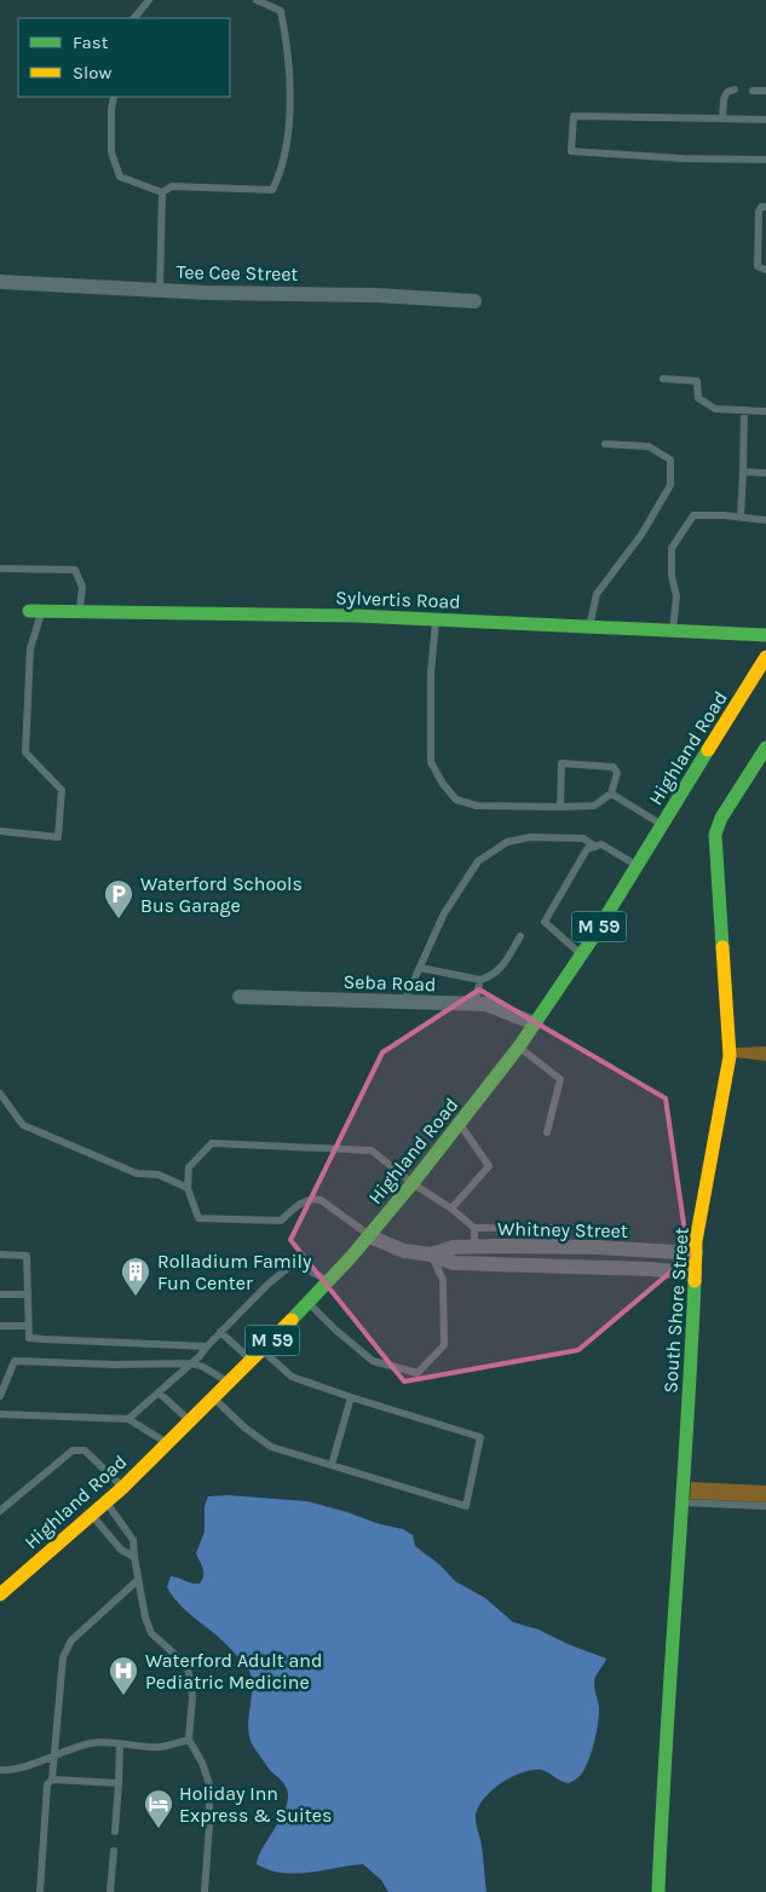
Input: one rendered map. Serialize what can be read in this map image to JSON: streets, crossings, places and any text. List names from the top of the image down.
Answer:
{
  "streets": {
    "main road": [
      "Sylvertis Road",
      "Highland Road",
      "M 59",
      "South Shore Street"
    ],
    "street": ["Tee Cee Street", "Seba Road", "Whitney Street"]
  },
  "crossings": [
    ["Highland Road", "Seba Road"],
    ["Highland Road", "Whitney Street"],
    ["Whitney Street", "South Shore Street"]
  ],
  "places": {
    "parking": ["Waterford Schools Bus Garage"],
    "building": ["Rolladium Family Fun Center"],
    "hospital": ["Waterford Adult and Pediatric Medicine"],
    "hotel": ["Holiday Inn Express & Suites"]
  },
  "legend": ["Fast", "Slow"]
}
